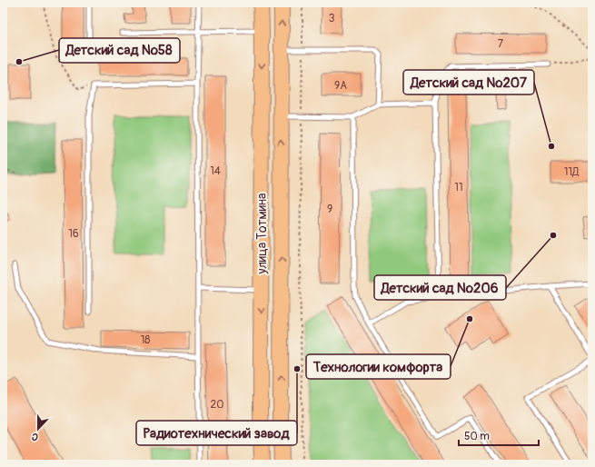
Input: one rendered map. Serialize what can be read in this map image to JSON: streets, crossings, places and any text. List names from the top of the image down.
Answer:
{
  "streets": {
    "main road": ["улица Тотмина"]
  },
  "places": [
    "Детский сад №58",
    "Детский сад №207",
    "Детский сад №206",
    "Технологии комфорта",
    "Радиотехнический завод"
  ],
  "house_numbers": [
    "3",
    "7",
    "9А",
    "14",
    "11Д",
    "11",
    "9",
    "16",
    "18",
    "20"
  ],
  "scale_bar": "50 m",
  "north": "bottom"
}
